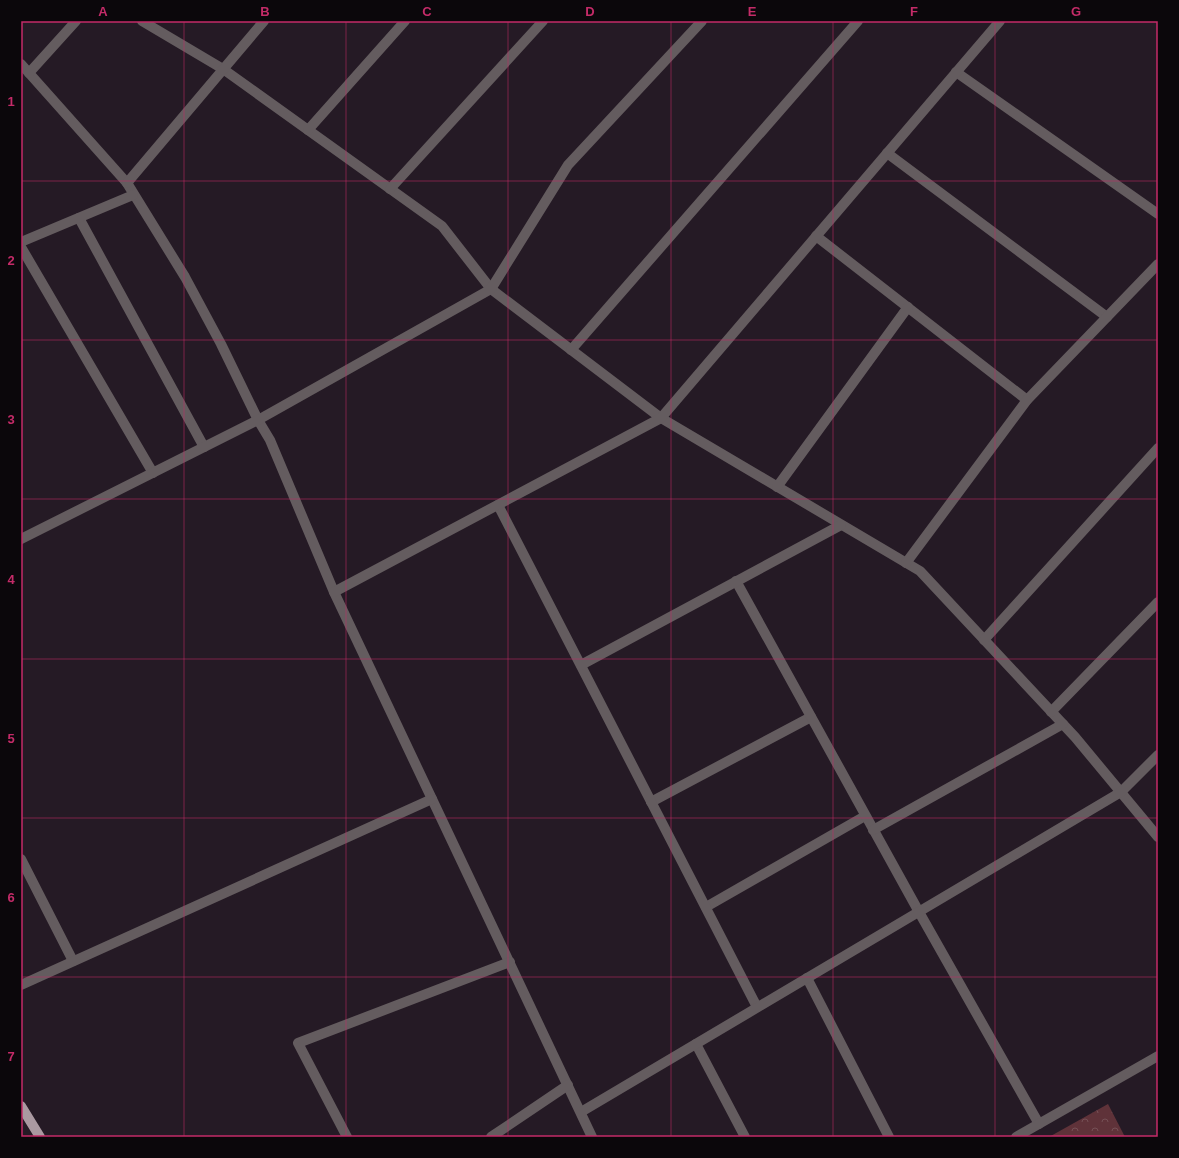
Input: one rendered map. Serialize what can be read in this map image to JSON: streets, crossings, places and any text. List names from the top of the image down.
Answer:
{
  "grid": {
    "columns": [
      "A",
      "B",
      "C",
      "D",
      "E",
      "F",
      "G"
    ],
    "rows": [
      "1",
      "2",
      "3",
      "4",
      "5",
      "6",
      "7"
    ]
  }
}
